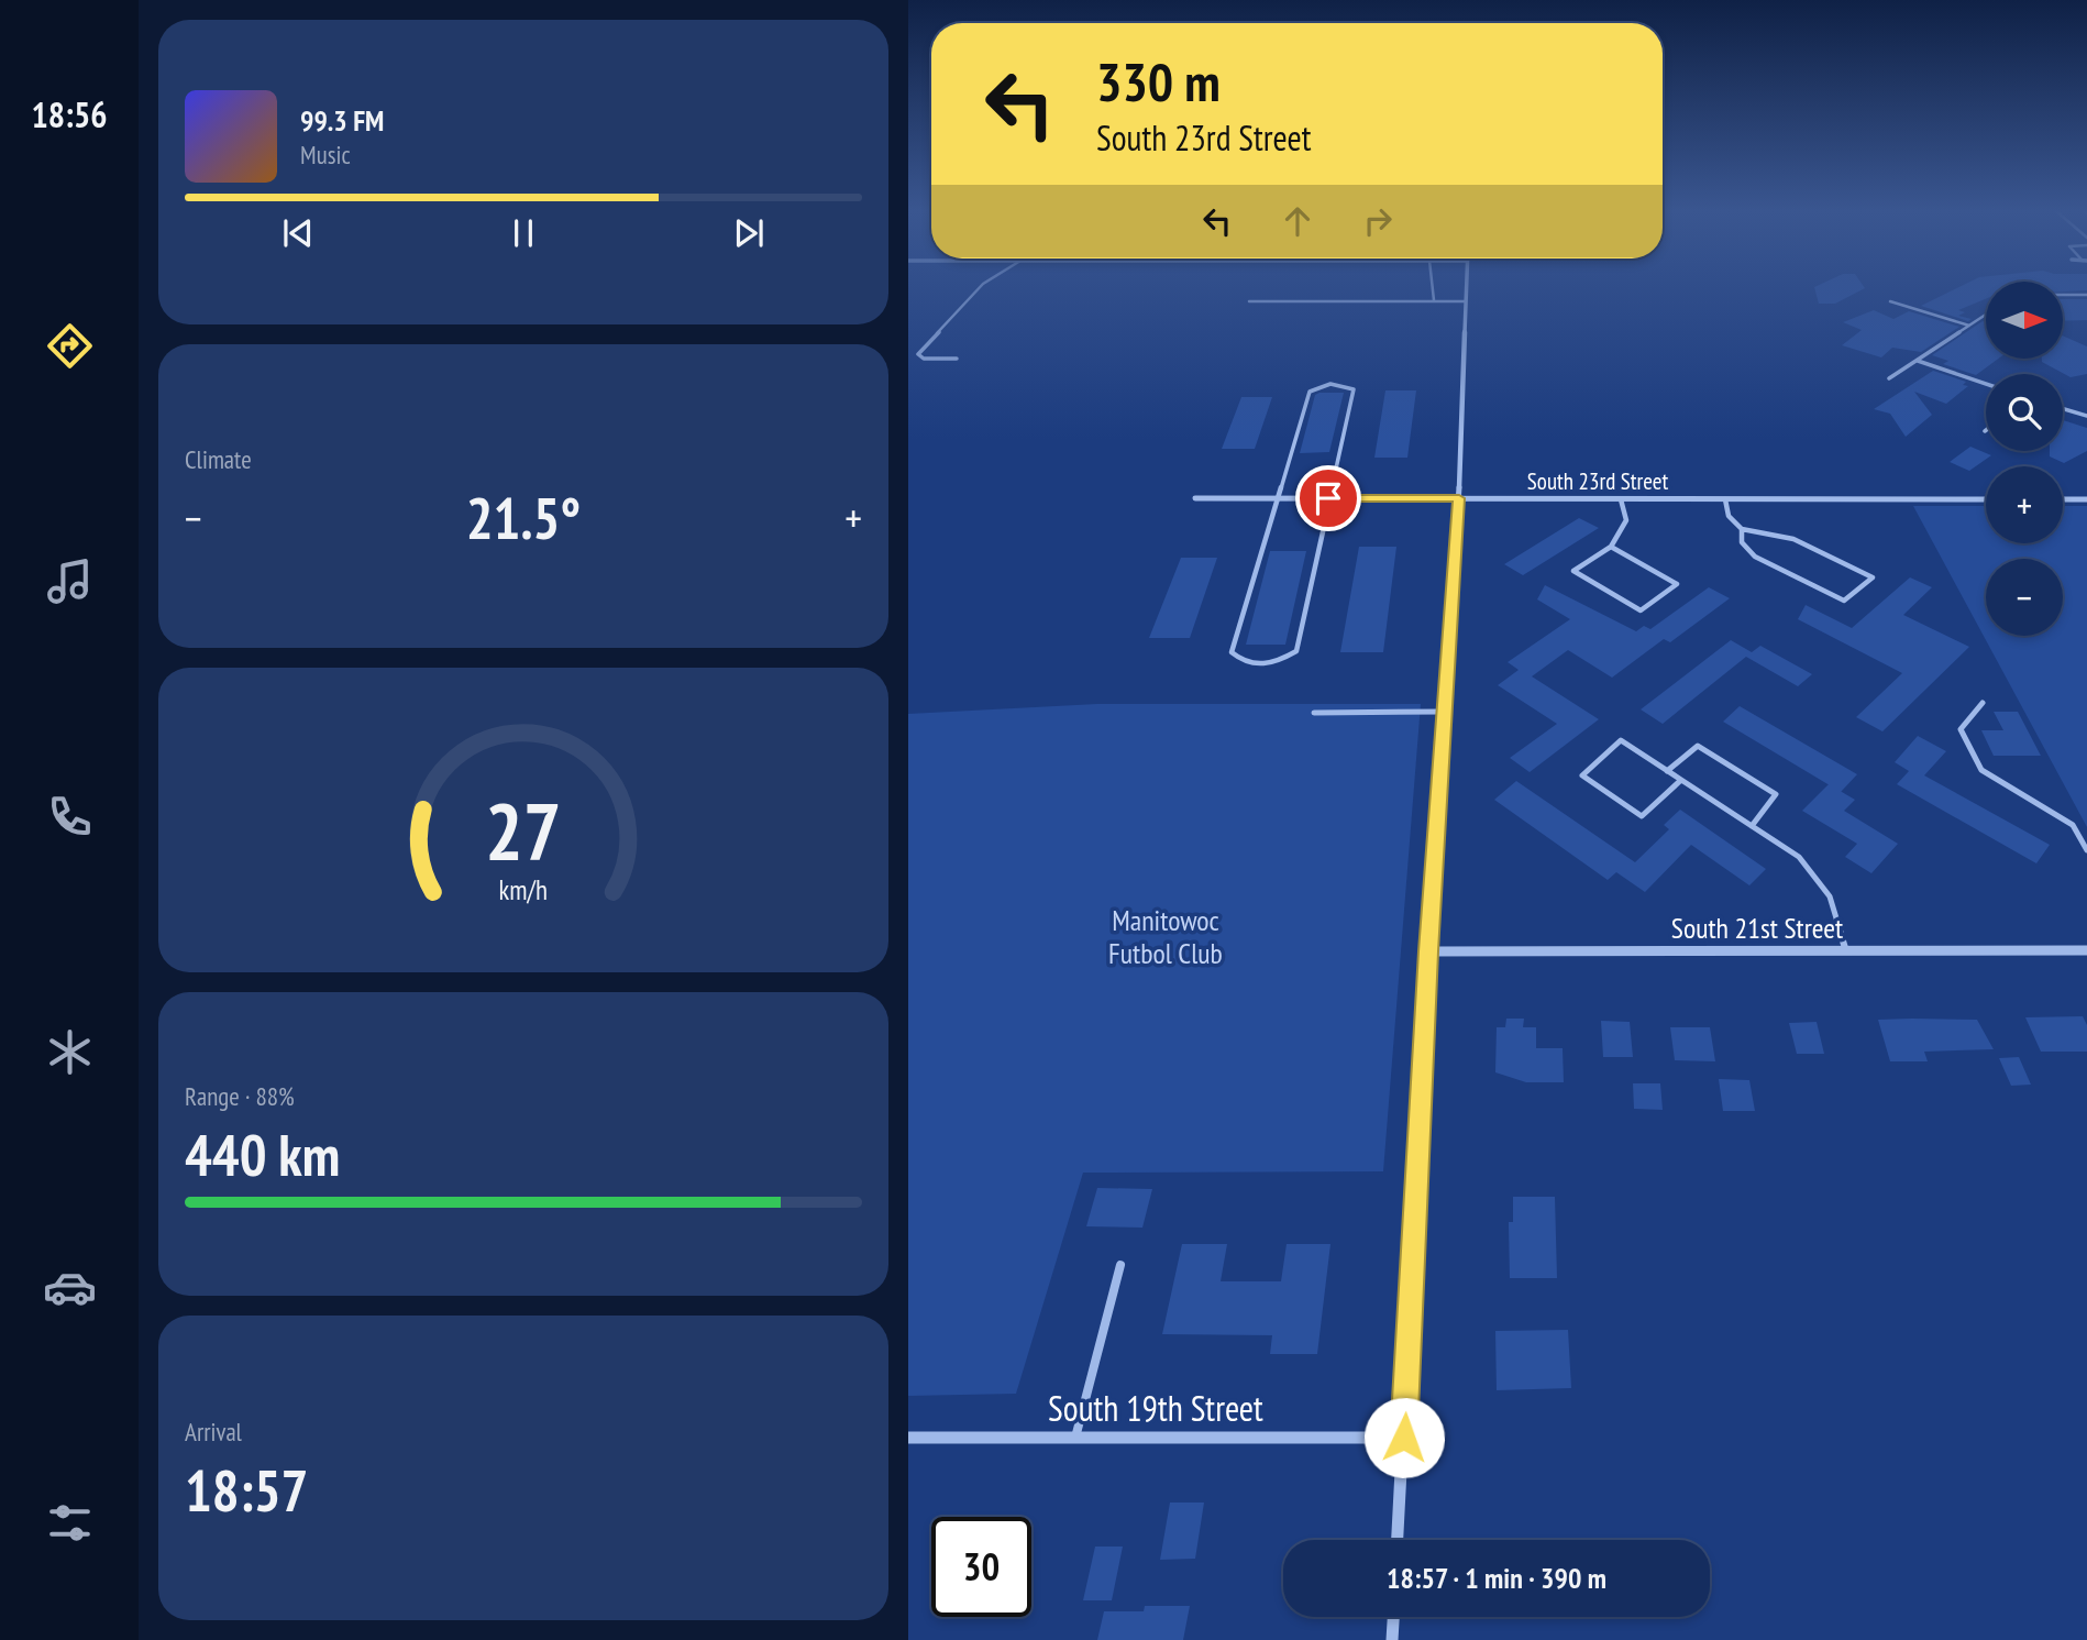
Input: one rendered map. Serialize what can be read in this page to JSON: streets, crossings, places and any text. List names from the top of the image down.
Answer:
{
  "streets": {
    "street": ["South 23rd Street", "South 21st Street", "South 19th Street"]
  },
  "parks": ["Manitowoc Futbol Club"],
  "north": "right",
  "page": {
    "tabs": "18:56",
    "turn": ["330 m", "South 23rd Street"],
    "song": ["99.3 FM", "Music"],
    "map_buttons": ["+", "−"],
    "tile": [
      "Climate",
      ["Range · 88%", "440 km"],
      ["Arrival", "18:57"]
    ],
    "heat": ["−", "21.5°", "+"],
    "limit": "30",
    "trip": "18:57 · 1 min · 390 m",
    "gauge": ["27", "km/h"]
  }
}
